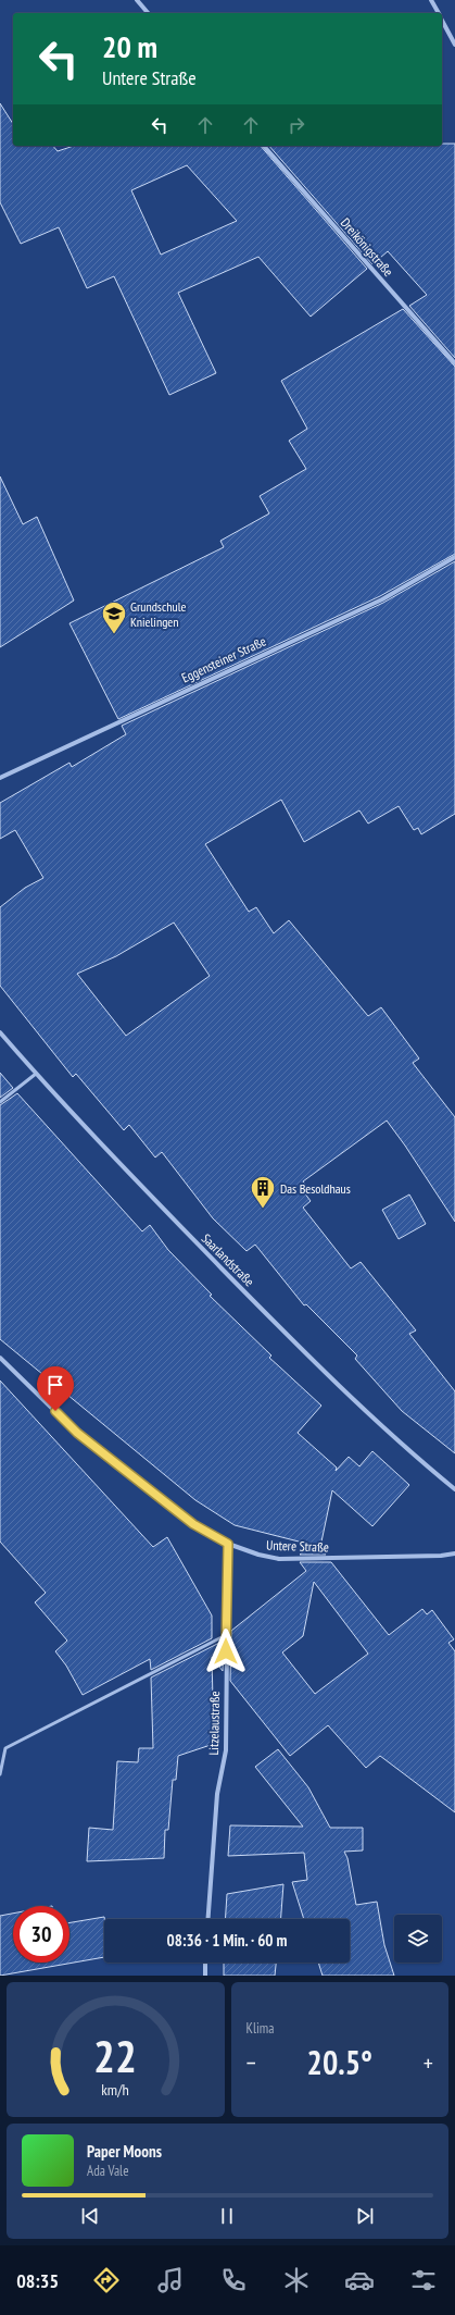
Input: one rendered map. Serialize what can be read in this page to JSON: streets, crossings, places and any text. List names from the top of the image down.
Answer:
{
  "streets": {
    "street": [
      "Dreikönigstraße",
      "Eggensteiner Straße",
      "Saarlandstraße",
      "Untere Straße",
      "Litzelaustraße"
    ]
  },
  "crossings": [
    ["Untere Straße", "Litzelaustraße"]
  ],
  "places": {
    "school or university": ["Grundschule Knielingen"],
    "building": ["Das Besoldhaus"]
  },
  "page": {
    "turn": ["20 m", "Untere Straße"],
    "limit": "30",
    "trip": "08:36 · 1 Min. · 60 m",
    "tile": "Klima",
    "heat": ["−", "20.5°", "+"],
    "song": ["Paper Moons", "Ada Vale"],
    "tabs": "08:35",
    "gauge": ["22", "km/h"]
  }
}
